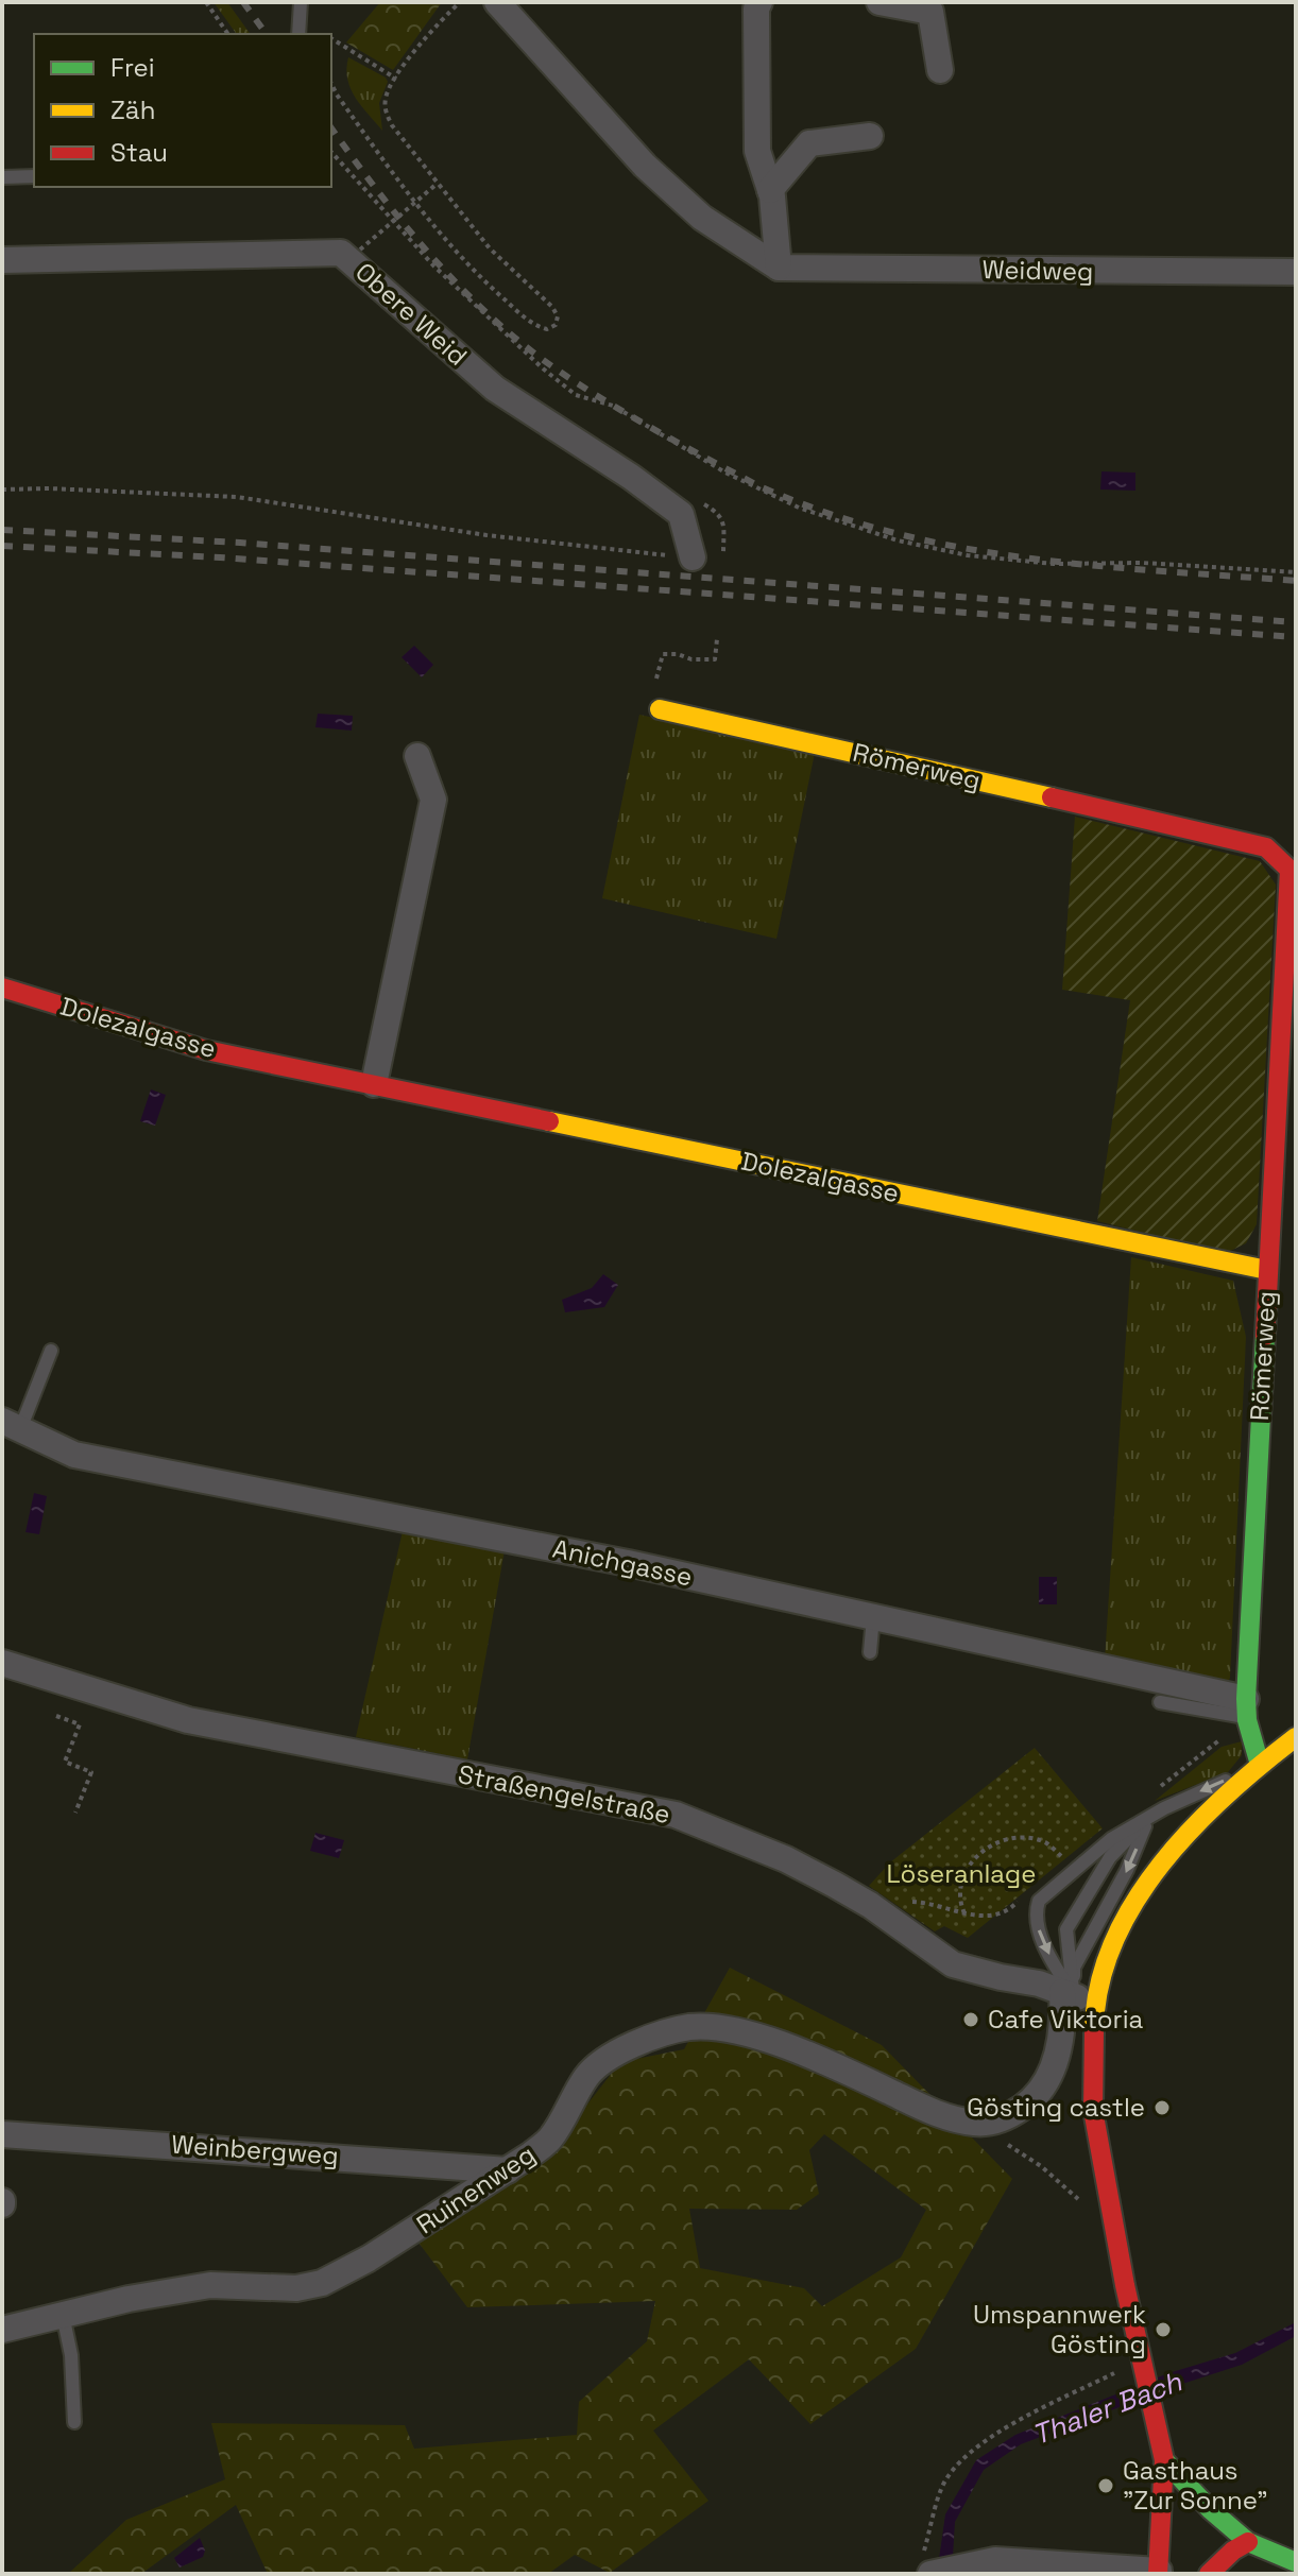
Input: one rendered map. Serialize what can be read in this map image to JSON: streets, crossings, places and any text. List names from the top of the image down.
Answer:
{
  "streets": {
    "street": [
      "Weidweg",
      "Obere Weid",
      "Römerweg",
      "Dolezalgasse",
      "Anichgasse",
      "Straßengelstraße",
      "Weinbergweg",
      "Ruinenweg"
    ]
  },
  "crossings": [
    ["Römerweg", "Dolezalgasse"],
    ["Römerweg", "Anichgasse"],
    ["Weinbergweg", "Ruinenweg"]
  ],
  "water": ["Thaler Bach"],
  "parks": ["Löseranlage"],
  "places": [
    "Cafe Viktoria",
    "Gösting castle",
    "Umspannwerk Gösting",
    "Gasthaus \"Zur Sonne\""
  ],
  "legend": ["Frei", "Zäh", "Stau"]
}
